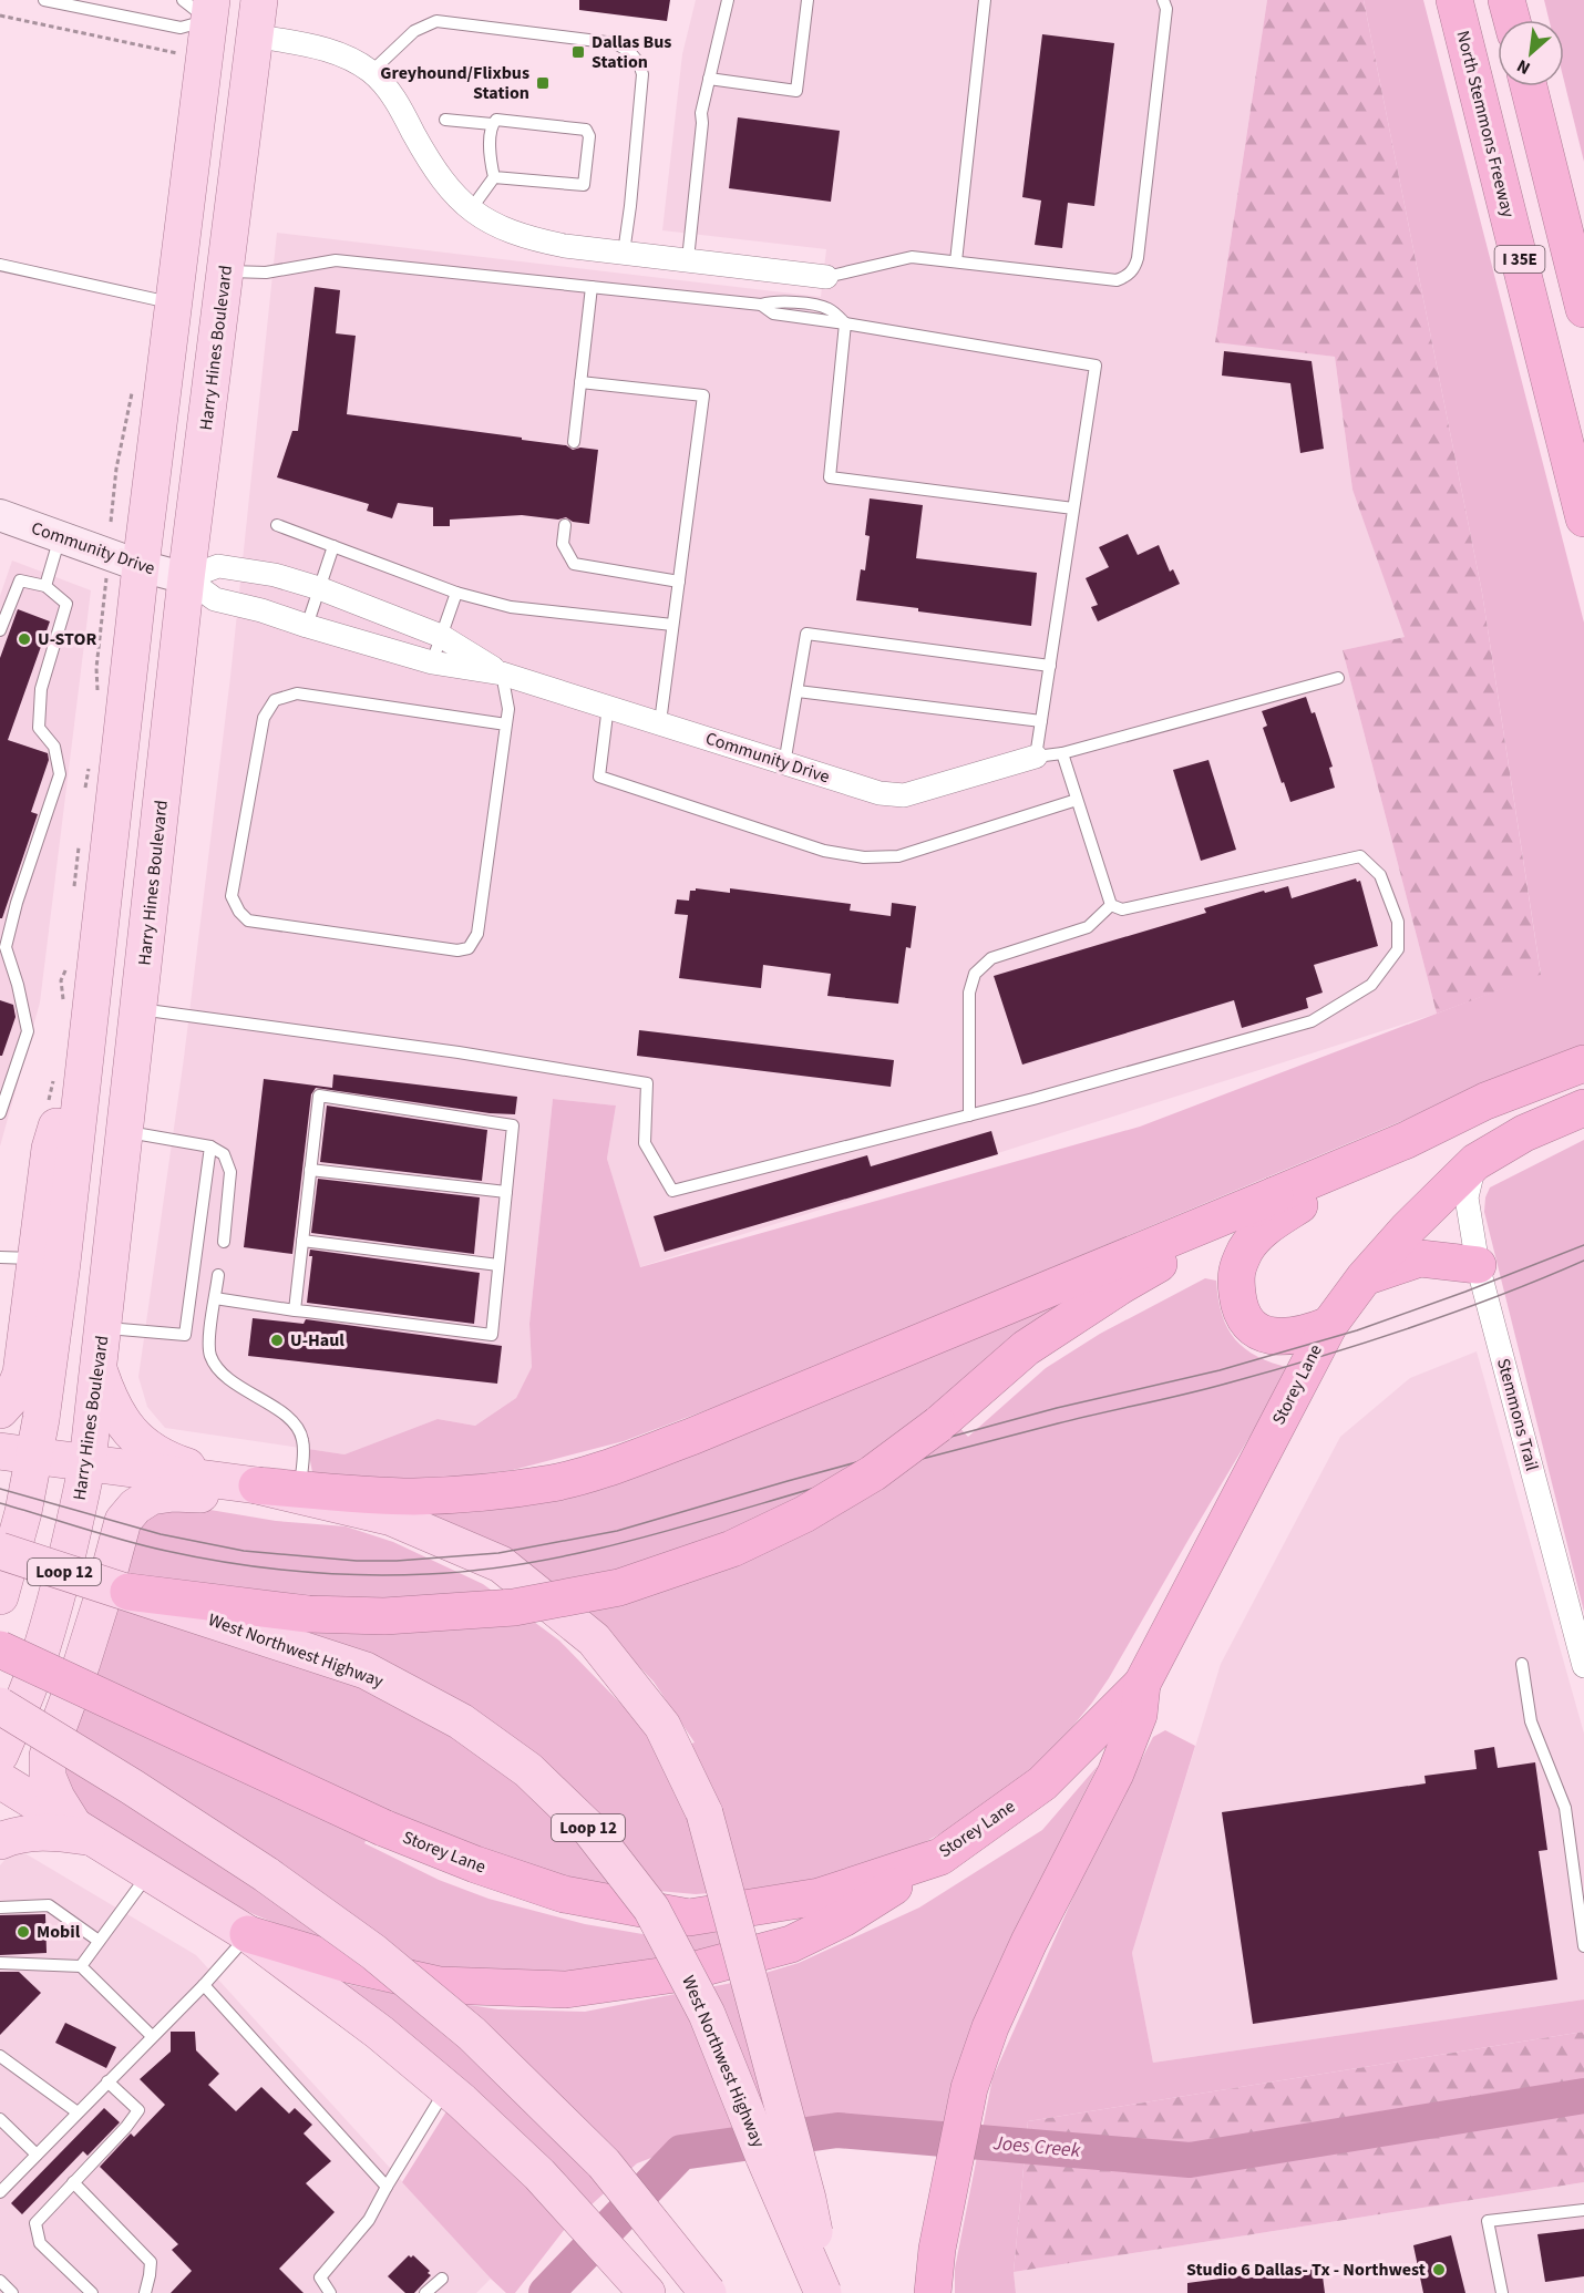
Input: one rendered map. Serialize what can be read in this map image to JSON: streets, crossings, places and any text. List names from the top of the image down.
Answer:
{
  "streets": {
    "highway": ["North Stemmons Freeway", "I 35E", "Storey Lane"],
    "main road": ["Harry Hines Boulevard", "Loop 12", "West Northwest Highway"],
    "street": ["Community Drive", "Stemmons Trail"]
  },
  "crossings": [
    ["Harry Hines Boulevard", "Community Drive"],
    ["Harry Hines Boulevard", "Storey Lane"],
    ["Storey Lane", "Stemmons Trail"]
  ],
  "water": ["Joes Creek"],
  "places": {
    "transit": ["Dallas Bus Station", "Greyhound/Flixbus Station"],
    "other": [
      "U-STOR",
      "U-Haul",
      "Mobil",
      "Studio 6 Dallas- Tx - Northwest"
    ]
  },
  "north": "bottom left"
}
